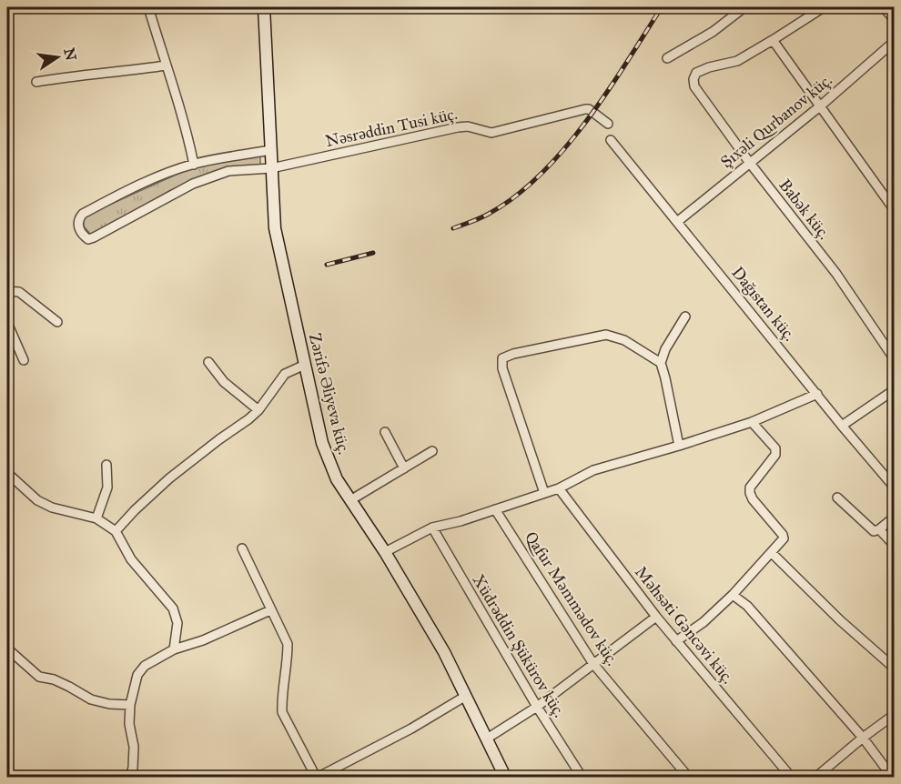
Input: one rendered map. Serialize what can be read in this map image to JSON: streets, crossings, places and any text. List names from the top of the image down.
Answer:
{
  "streets": {
    "street": [
      "Şıxəli Qurbanov küç.",
      "Nəsrəddin Tusi küç.",
      "Babək küç.",
      "Dağıstan küç.",
      "Zərifə Əliyeva küç.",
      "Qafur Məmmədov küç.",
      "Məhsəti Gəncəvi küç.",
      "Xüdrəddin Şükürov küç."
    ]
  },
  "crossings": [
    ["Şıxəli Qurbanov küç.", "Babək küç."],
    ["Şıxəli Qurbanov küç.", "Dağıstan küç."],
    ["Nəsrəddin Tusi küç.", "Zərifə Əliyeva küç."]
  ],
  "north": "right"
}
